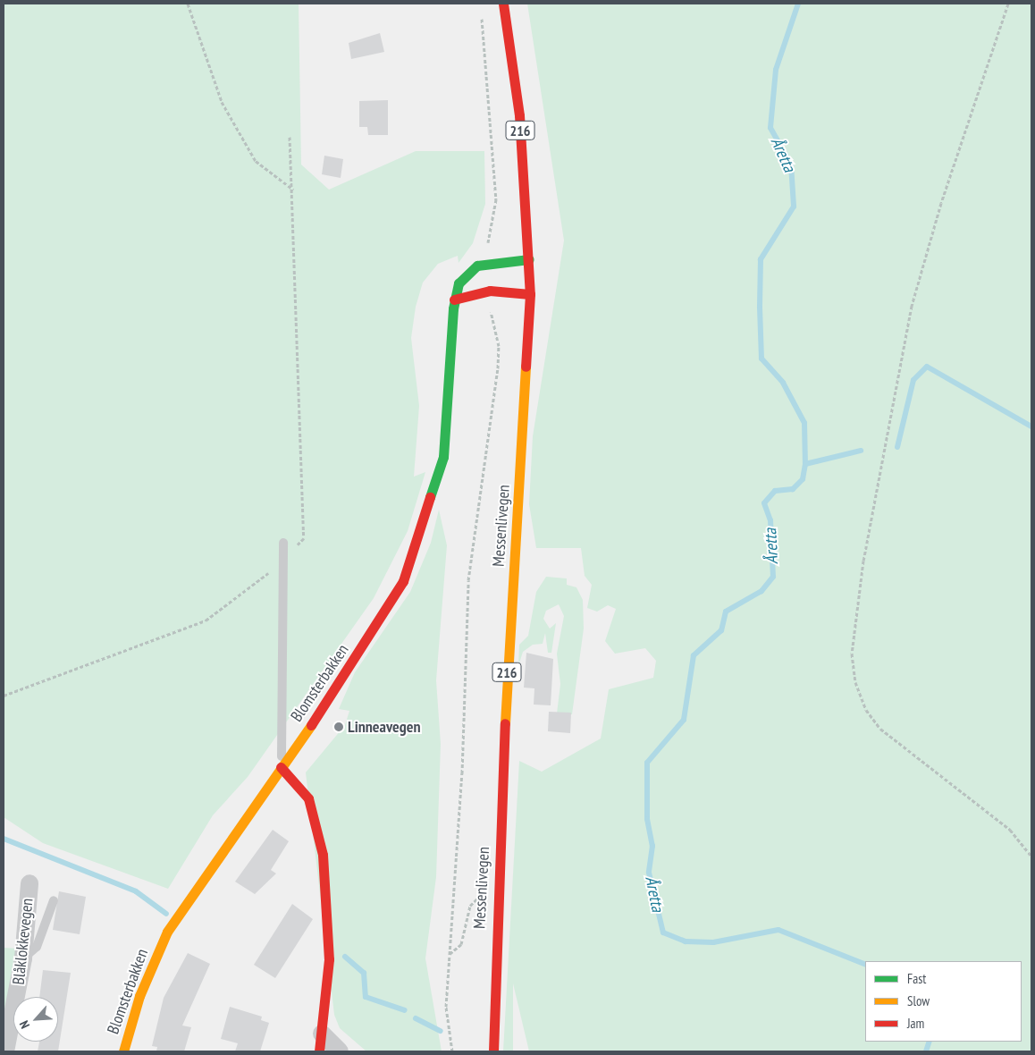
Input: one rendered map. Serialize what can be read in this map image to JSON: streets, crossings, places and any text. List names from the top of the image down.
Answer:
{
  "streets": {
    "street": [
      "216",
      "Messenlivegen",
      "Blomsterbakken",
      "Blåklokkevegen"
    ]
  },
  "crossings": [
    ["Messenlivegen", "Blomsterbakken"]
  ],
  "water": ["Åretta"],
  "places": ["Linneavegen"],
  "legend": ["Fast", "Slow", "Jam"],
  "north": "bottom left"
}
